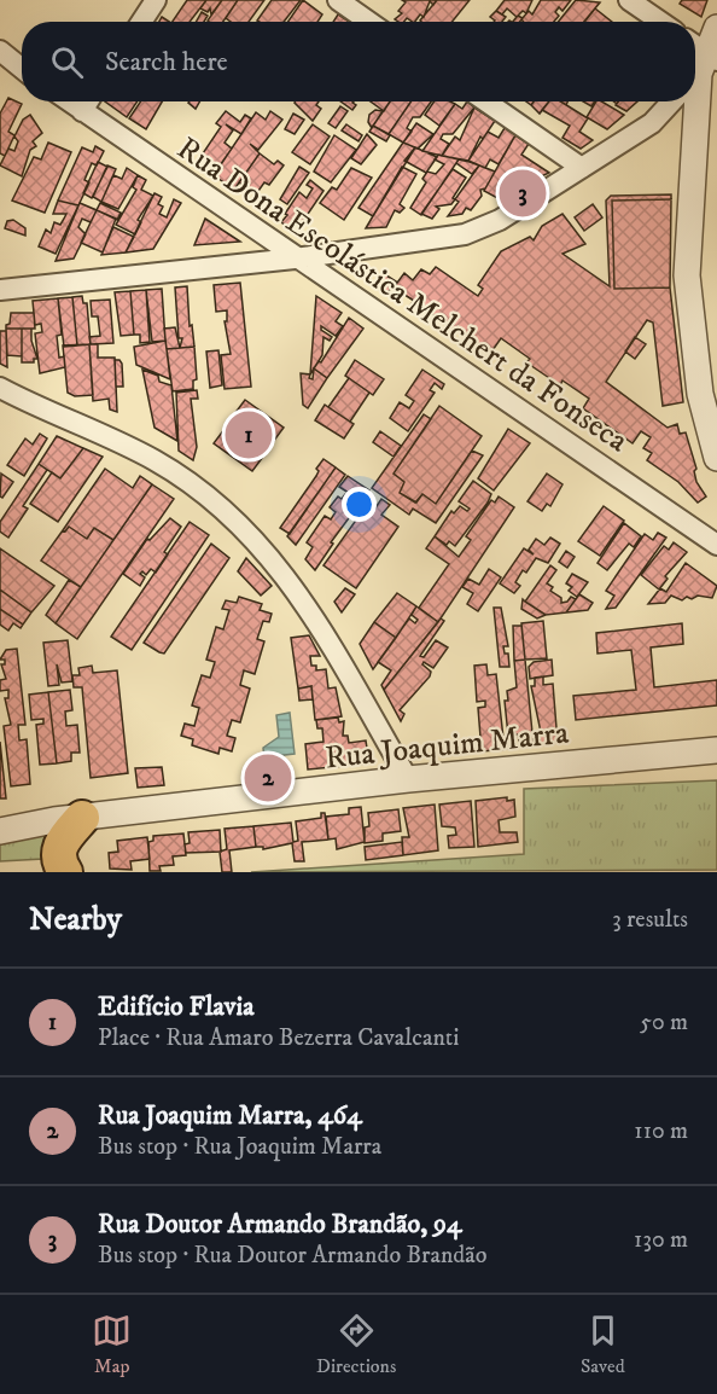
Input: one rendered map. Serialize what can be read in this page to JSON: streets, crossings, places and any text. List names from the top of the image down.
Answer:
{
  "streets": {
    "street": ["Rua Dona Escolástica Melchert da Fonseca", "Rua Joaquim Marra"]
  },
  "page": {
    "search": "Search here",
    "pins": ["3", "1", "2"],
    "heading": ["Nearby", "3 results"],
    "list": [
      {
        "mark": "1",
        "name": "Edifício Flavia",
        "note": "Place · Rua Amaro Bezerra Cavalcanti",
        "value": "50 m"
      },
      {
        "mark": "2",
        "name": "Rua Joaquim Marra, 464",
        "note": "Bus stop · Rua Joaquim Marra",
        "value": "110 m"
      },
      {
        "mark": "3",
        "name": "Rua Doutor Armando Brandão, 94",
        "note": "Bus stop · Rua Doutor Armando Brandão",
        "value": "130 m"
      }
    ],
    "nav": ["Map", "Directions", "Saved"]
  }
}
